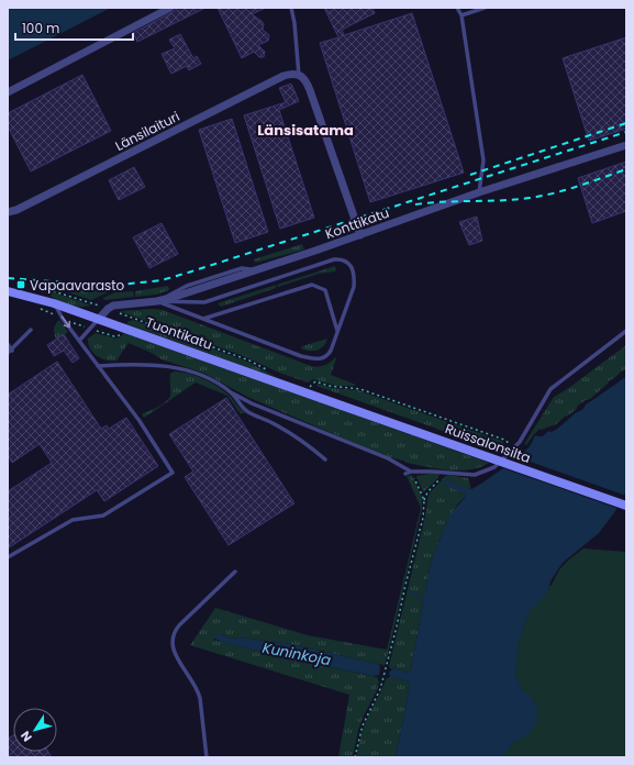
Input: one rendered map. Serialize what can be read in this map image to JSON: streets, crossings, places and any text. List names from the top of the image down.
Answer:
{
  "streets": {
    "street": [
      "Länsilaituri",
      "Konttikatu",
      "Tuontikatu",
      "Ruissalonsilta"
    ]
  },
  "crossings": [
    ["Konttikatu", "Tuontikatu"],
    ["Tuontikatu", "Ruissalonsilta"]
  ],
  "districts": ["Länsisatama"],
  "water": ["Kuninkoja"],
  "places": {
    "transit": ["Vapaavarasto"]
  },
  "scale_bar": "100 m",
  "north": "bottom left"
}
